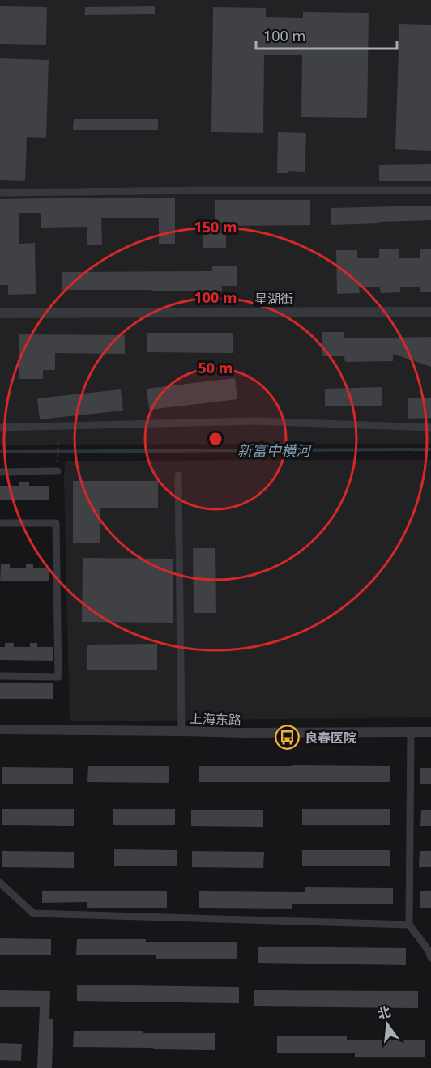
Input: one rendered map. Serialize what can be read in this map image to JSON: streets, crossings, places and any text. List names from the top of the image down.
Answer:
{
  "streets": {
    "street": ["星湖街", "上海东路"]
  },
  "water": ["新富中横河"],
  "places": {
    "bus stop": ["良春医院"]
  },
  "scale_bar": "100 m",
  "north": "top",
  "rings": ["150 m", "100 m", "50 m"]
}
